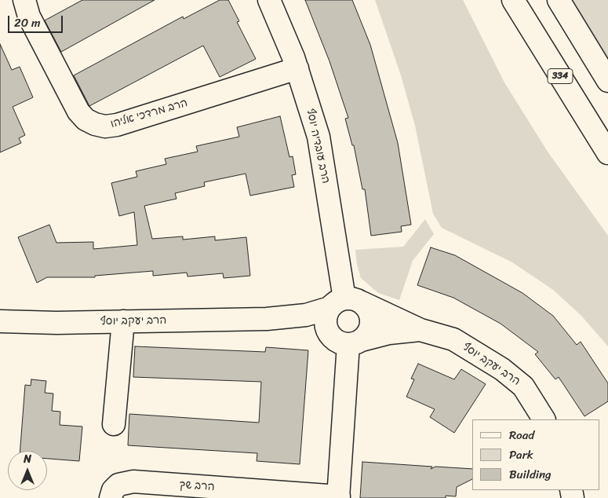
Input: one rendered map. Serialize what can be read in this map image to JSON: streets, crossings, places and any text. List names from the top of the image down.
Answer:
{
  "streets": {
    "street": [
      "334",
      "הרב מרדכי אליהו",
      "הרב עובדיה יוסף",
      "הרב יעקב יוסף",
      "הרב שך"
    ]
  },
  "crossings": [
    ["הרב מרדכי אליהו", "הרב עובדיה יוסף"],
    ["הרב עובדיה יוסף", "הרב יעקב יוסף"]
  ],
  "legend": ["Road", "Park", "Building"],
  "scale_bar": "20 m",
  "north": "top"
}
